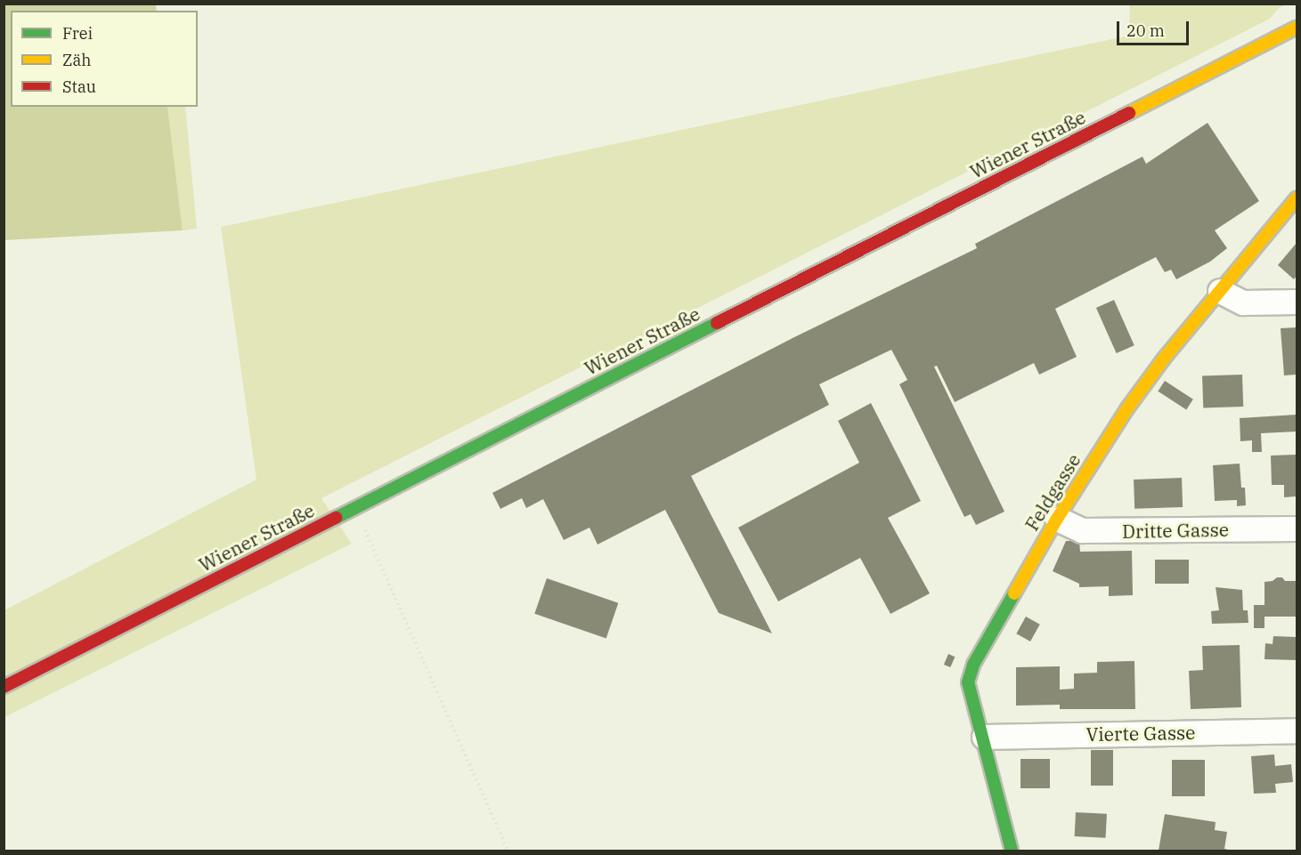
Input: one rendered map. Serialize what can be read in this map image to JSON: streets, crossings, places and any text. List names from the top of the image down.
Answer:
{
  "streets": {
    "street": [
      "Wiener Straße",
      "Feldgasse",
      "Dritte Gasse",
      "Vierte Gasse"
    ]
  },
  "crossings": [
    ["Feldgasse", "Dritte Gasse"],
    ["Feldgasse", "Vierte Gasse"]
  ],
  "legend": ["Frei", "Zäh", "Stau"],
  "scale_bar": "20 m"
}
